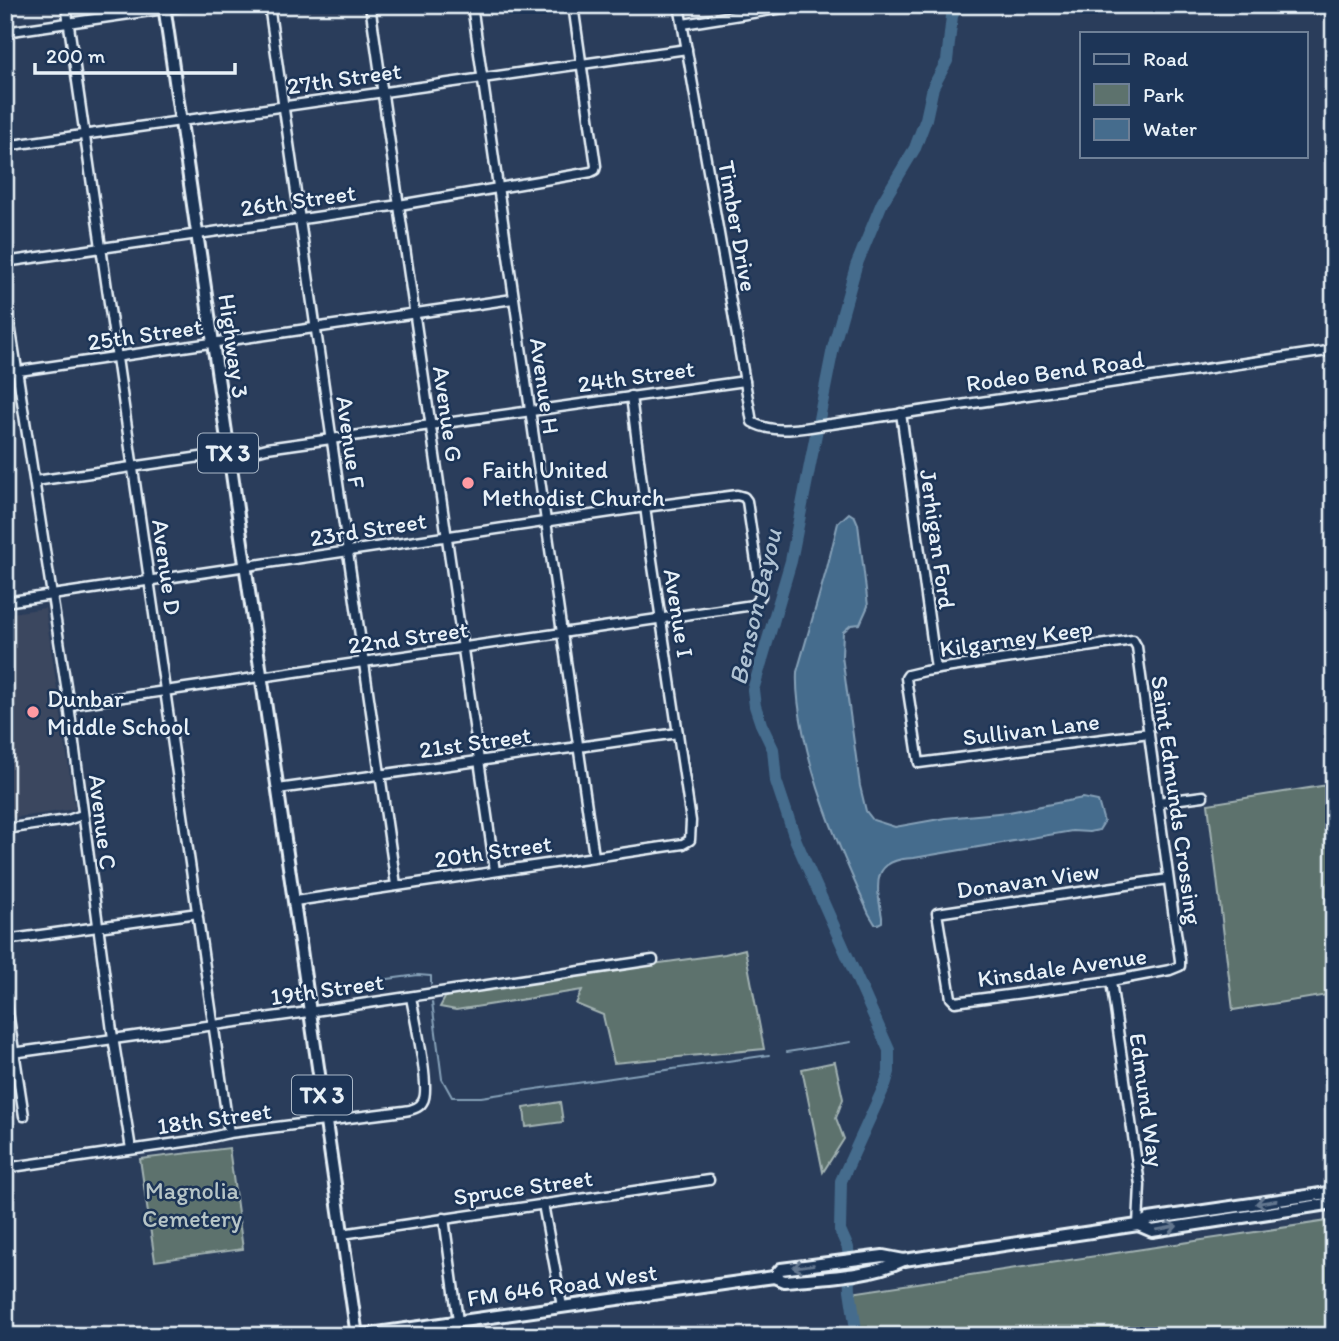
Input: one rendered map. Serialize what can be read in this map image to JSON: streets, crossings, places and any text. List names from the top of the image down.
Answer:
{
  "streets": {
    "main road": ["Highway 3", "TX 3", "FM 646 Road West"],
    "street": [
      "27th Street",
      "26th Street",
      "Timber Drive",
      "25th Street",
      "Rodeo Bend Road",
      "24th Street",
      "Avenue H",
      "Avenue G",
      "Avenue F",
      "23rd Street",
      "Jerhigan Ford",
      "Avenue D",
      "Avenue I",
      "22nd Street",
      "Kilgarney Keep",
      "Sullivan Lane",
      "21st Street",
      "Saint Edmunds Crossing",
      "Avenue C",
      "20th Street",
      "Donavan View",
      "Kinsdale Avenue",
      "19th Street",
      "Edmund Way",
      "18th Street",
      "Spruce Street"
    ]
  },
  "crossings": [
    ["27th Street", "26th Street"],
    ["27th Street", "Timber Drive"],
    ["27th Street", "Highway 3"],
    ["27th Street", "Avenue H"],
    ["27th Street", "Avenue G"],
    ["27th Street", "Avenue F"],
    ["27th Street", "Avenue D"],
    ["26th Street", "Highway 3"],
    ["26th Street", "Avenue H"],
    ["26th Street", "Avenue G"],
    ["26th Street", "Avenue F"],
    ["26th Street", "Avenue D"],
    ["Timber Drive", "Rodeo Bend Road"],
    ["Timber Drive", "24th Street"],
    ["25th Street", "Highway 3"],
    ["25th Street", "Avenue H"],
    ["25th Street", "Avenue G"],
    ["25th Street", "Avenue F"],
    ["25th Street", "Avenue D"],
    ["25th Street", "Avenue C"],
    ["Highway 3", "24th Street"],
    ["Highway 3", "TX 3"],
    ["Highway 3", "23rd Street"],
    ["Highway 3", "22nd Street"],
    ["Highway 3", "21st Street"],
    ["Highway 3", "20th Street"],
    ["Rodeo Bend Road", "Jerhigan Ford"],
    ["24th Street", "Avenue H"],
    ["24th Street", "Avenue G"],
    ["24th Street", "Avenue F"],
    ["24th Street", "Avenue D"],
    ["24th Street", "Avenue I"],
    ["24th Street", "Avenue C"],
    ["Avenue H", "23rd Street"],
    ["Avenue H", "22nd Street"],
    ["Avenue H", "21st Street"],
    ["Avenue H", "20th Street"],
    ["Avenue G", "23rd Street"],
    ["Avenue G", "22nd Street"],
    ["Avenue G", "21st Street"],
    ["Avenue G", "20th Street"],
    ["Avenue F", "23rd Street"],
    ["Avenue F", "22nd Street"],
    ["Avenue F", "21st Street"],
    ["Avenue F", "20th Street"],
    ["TX 3", "20th Street"],
    ["TX 3", "19th Street"],
    ["TX 3", "18th Street"],
    ["TX 3", "Spruce Street"],
    ["TX 3", "FM 646 Road West"],
    ["23rd Street", "Avenue D"],
    ["23rd Street", "Avenue I"],
    ["23rd Street", "22nd Street"],
    ["23rd Street", "Avenue C"],
    ["Jerhigan Ford", "Kilgarney Keep"],
    ["Avenue D", "22nd Street"],
    ["Avenue D", "19th Street"],
    ["Avenue D", "18th Street"],
    ["Avenue I", "22nd Street"],
    ["Avenue I", "21st Street"],
    ["Avenue I", "20th Street"],
    ["22nd Street", "Avenue C"],
    ["Kilgarney Keep", "Sullivan Lane"],
    ["Kilgarney Keep", "Saint Edmunds Crossing"],
    ["Sullivan Lane", "Saint Edmunds Crossing"],
    ["Saint Edmunds Crossing", "Donavan View"],
    ["Saint Edmunds Crossing", "Kinsdale Avenue"],
    ["Avenue C", "19th Street"],
    ["Avenue C", "18th Street"],
    ["Donavan View", "Kinsdale Avenue"],
    ["Kinsdale Avenue", "Edmund Way"],
    ["19th Street", "18th Street"],
    ["Edmund Way", "FM 646 Road West"]
  ],
  "water": ["Benson Bayou"],
  "parks": ["Magnolia Cemetery"],
  "places": ["Faith United Methodist Church", "Dunbar Middle School"],
  "legend": ["Road", "Park", "Water"],
  "scale_bar": "200 m"
}
